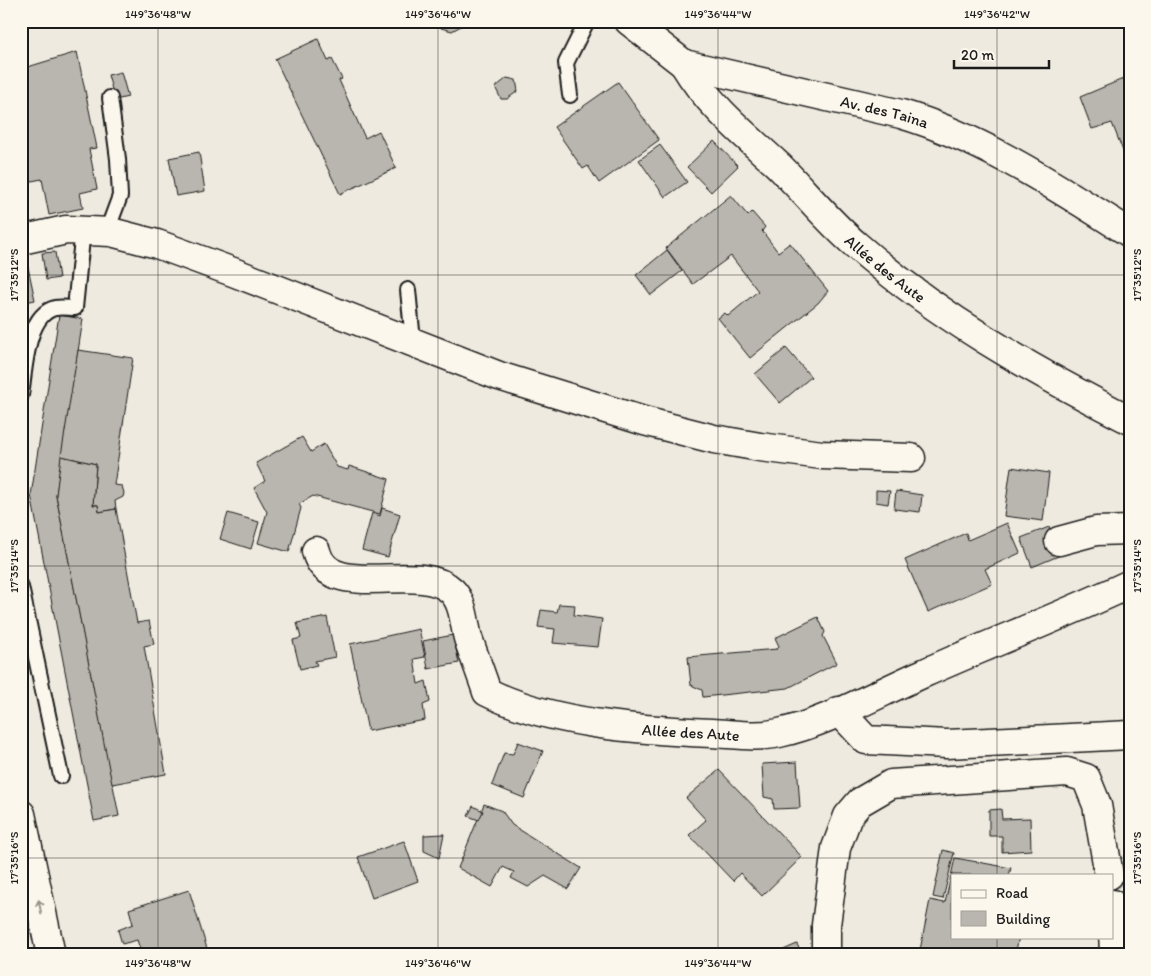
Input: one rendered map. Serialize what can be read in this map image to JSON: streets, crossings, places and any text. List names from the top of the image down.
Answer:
{
  "streets": {
    "street": ["Av. des Taina", "Allée des Aute"]
  },
  "crossings": [
    ["Av. des Taina", "Allée des Aute"]
  ],
  "legend": ["Road", "Building"],
  "scale_bar": "20 m",
  "coordinates": [
    "149°36'48\"W",
    "149°36'46\"W",
    "149°36'44\"W",
    "149°36'42\"W",
    "17°35'12\"S",
    "17°35'14\"S",
    "17°35'16\"S"
  ]
}
